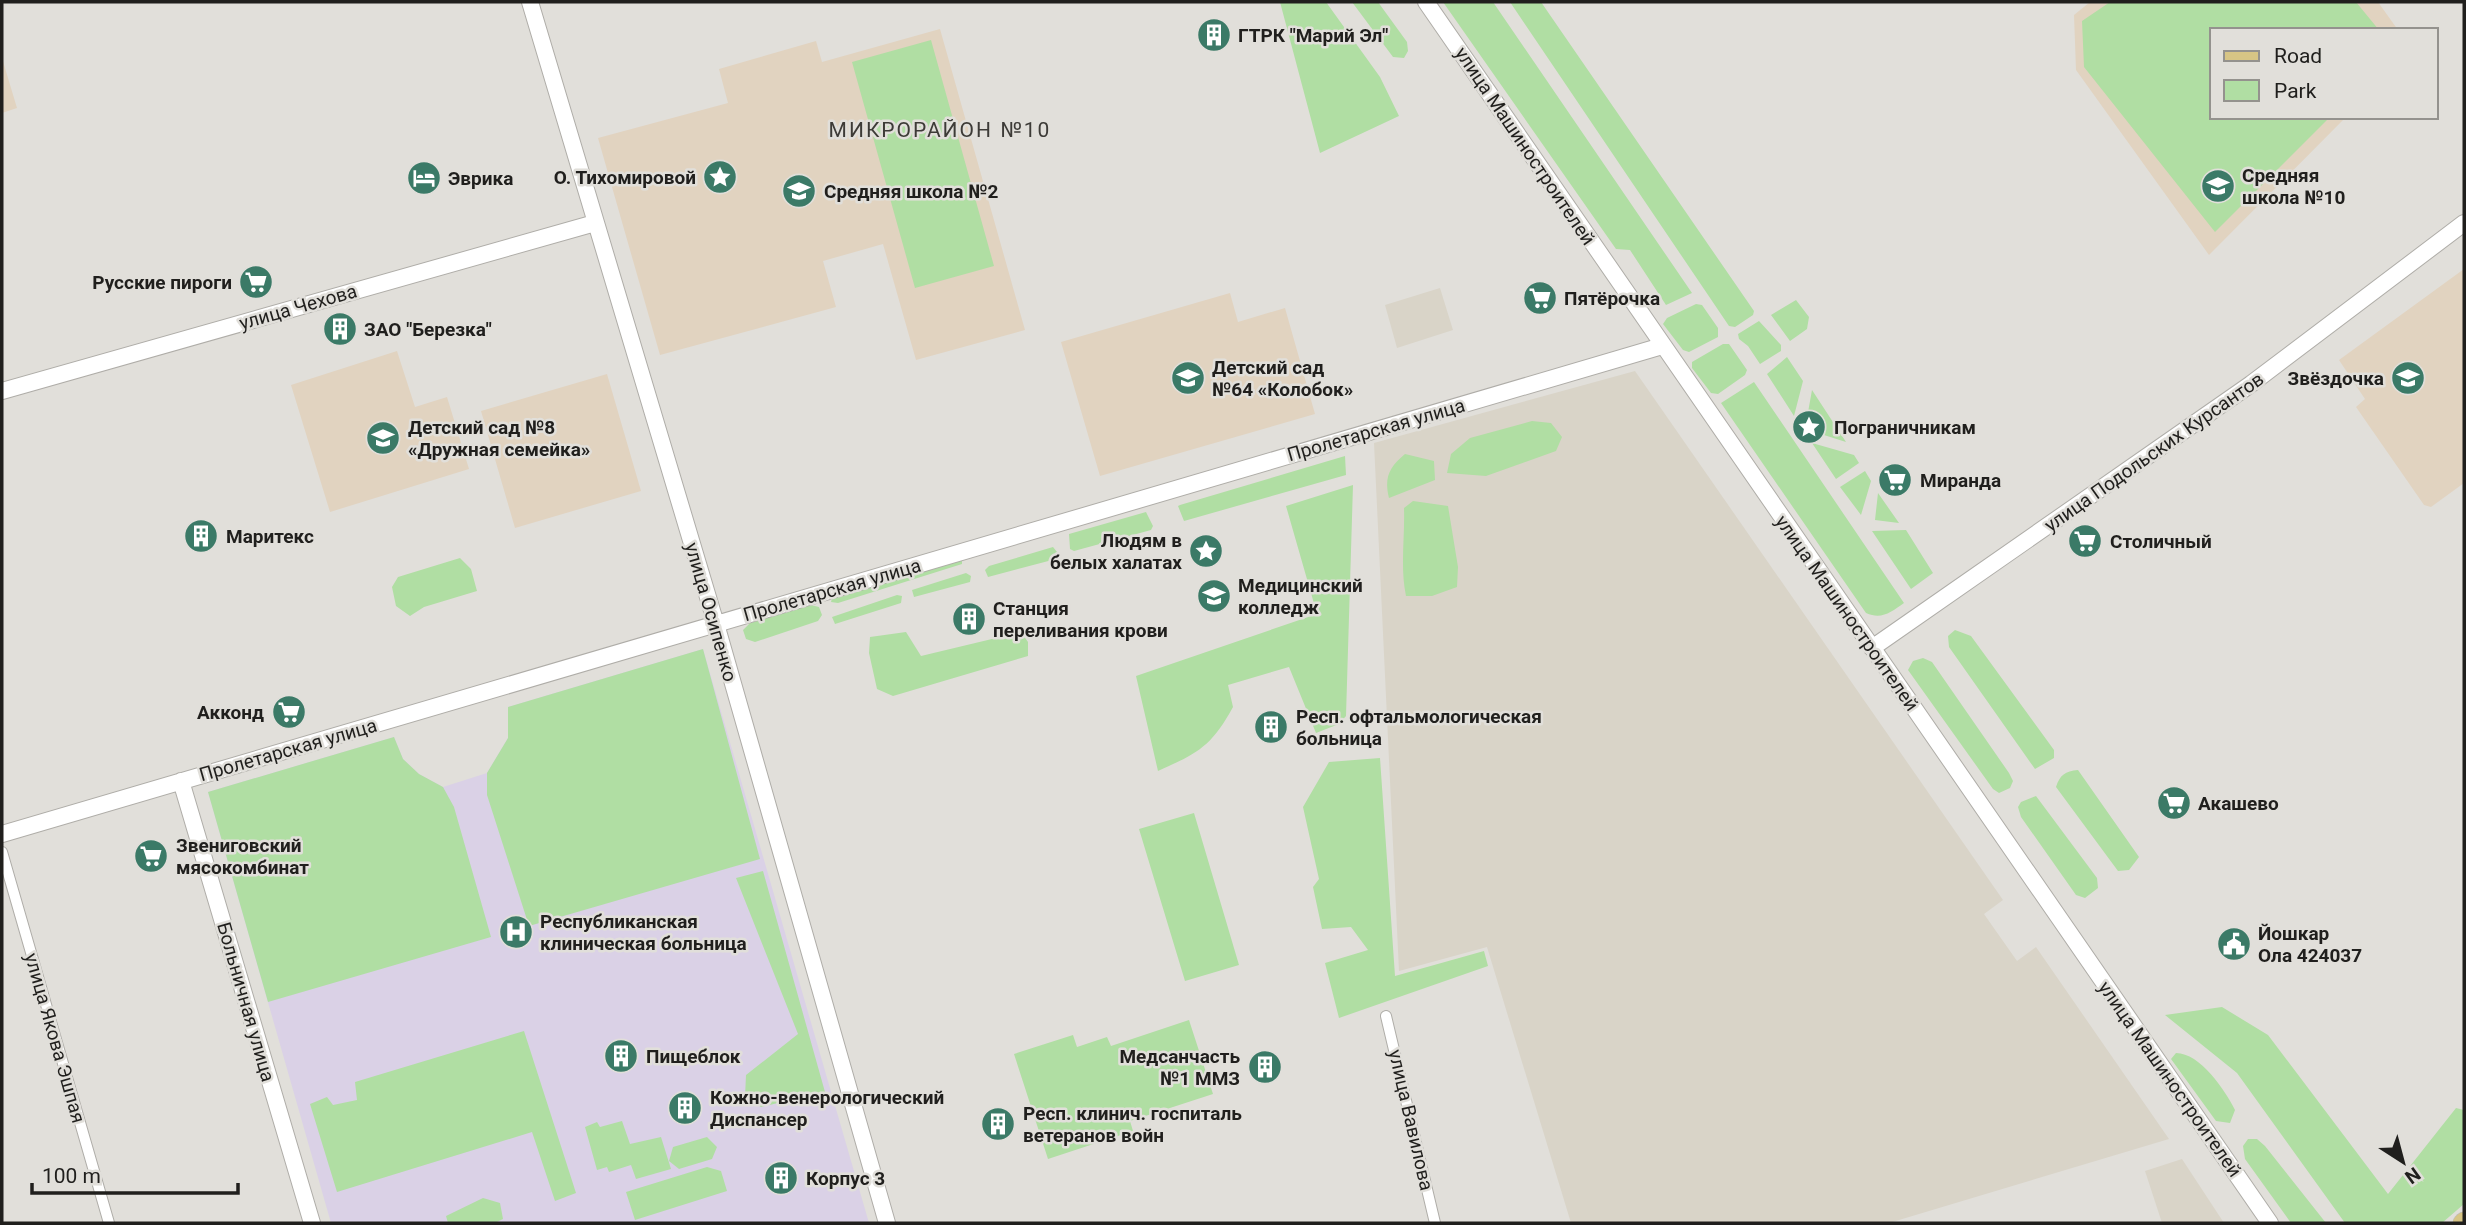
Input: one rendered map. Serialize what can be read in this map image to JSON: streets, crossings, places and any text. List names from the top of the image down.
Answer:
{
  "streets": {
    "street": [
      "улица Машиностроителей",
      "улица Чехова",
      "Пролетарская улица",
      "улица Подольских Курсантов",
      "улица Осипенко",
      "Больничная улица",
      "улица Якова Эшпая",
      "улица Вавилова"
    ]
  },
  "crossings": [
    ["улица Машиностроителей", "Пролетарская улица"],
    ["улица Машиностроителей", "улица Подольских Курсантов"],
    ["улица Чехова", "улица Осипенко"],
    ["Пролетарская улица", "улица Осипенко"],
    ["Пролетарская улица", "Больничная улица"]
  ],
  "districts": ["МИКРОРАЙОН №10"],
  "places": {
    "building": [
      "ГТРК \"Марий Эл\"",
      "ЗАО \"Березка\"",
      "Маритекс",
      "Станция переливания крови",
      "Респ. офтальмологическая больница",
      "Пищеблок",
      "Медсанчасть №1 ММЗ",
      "Кожно-венерологический Диспансер",
      "Респ. клинич. госпиталь ветеранов войн",
      "Корпус 3"
    ],
    "place": ["О. Тихомировой", "Пограничникам", "Людям в белых халатах"],
    "hotel": ["Эврика"],
    "school or university": [
      "Средняя школа №10",
      "Средняя школа №2",
      "Детский сад №64 «Колобок»",
      "Звёздочка",
      "Детский сад №8 «Дружная семейка»",
      "Медицинский колледж"
    ],
    "supermarket": [
      "Русские пироги",
      "Пятёрочка",
      "Миранда",
      "Столичный",
      "Акконд",
      "Акашево",
      "Звениговский мясокомбинат"
    ],
    "hospital": ["Республиканская клиническая больница"],
    "public building": ["Йошкар Ола 424037"]
  },
  "legend": ["Road", "Park"],
  "scale_bar": "100 m",
  "north": "bottom right"
}
